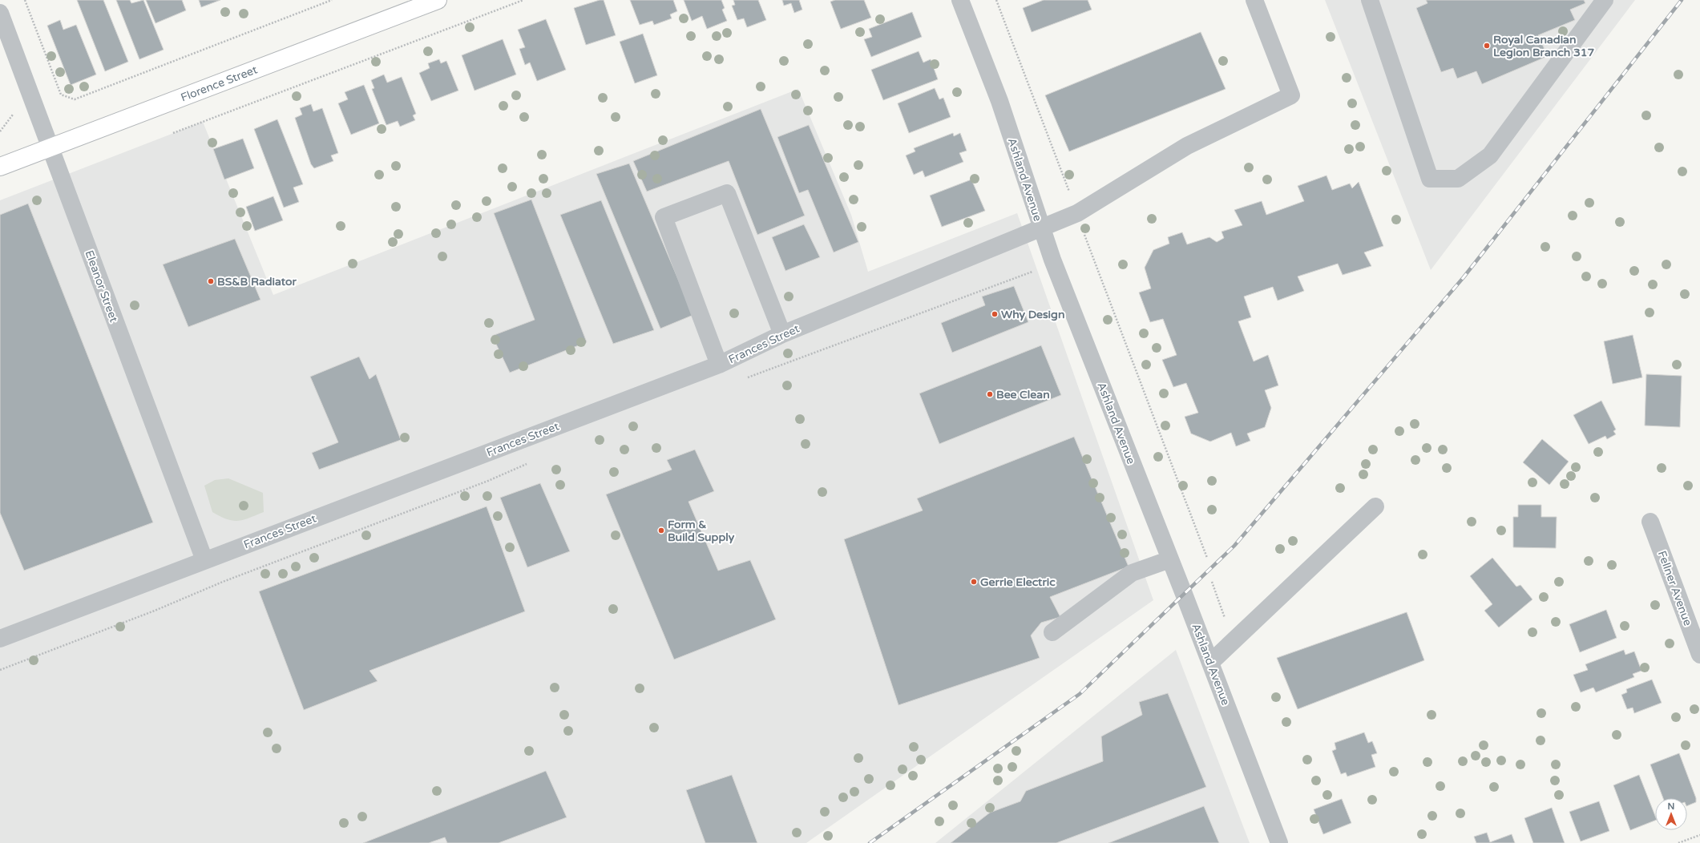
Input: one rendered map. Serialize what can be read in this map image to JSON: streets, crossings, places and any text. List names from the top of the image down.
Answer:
{
  "streets": {
    "main road": ["Florence Street"],
    "street": [
      "Ashland Avenue",
      "Eleanor Street",
      "Frances Street",
      "Fellner Avenue"
    ]
  },
  "crossings": [
    ["Florence Street", "Eleanor Street"],
    ["Ashland Avenue", "Frances Street"],
    ["Eleanor Street", "Frances Street"]
  ],
  "places": [
    "Royal Canadian Legion Branch 317",
    "BS&B Radiator",
    "Why Design",
    "Bee Clean",
    "Form & Build Supply",
    "Gerrie Electric"
  ],
  "north": "top"
}
